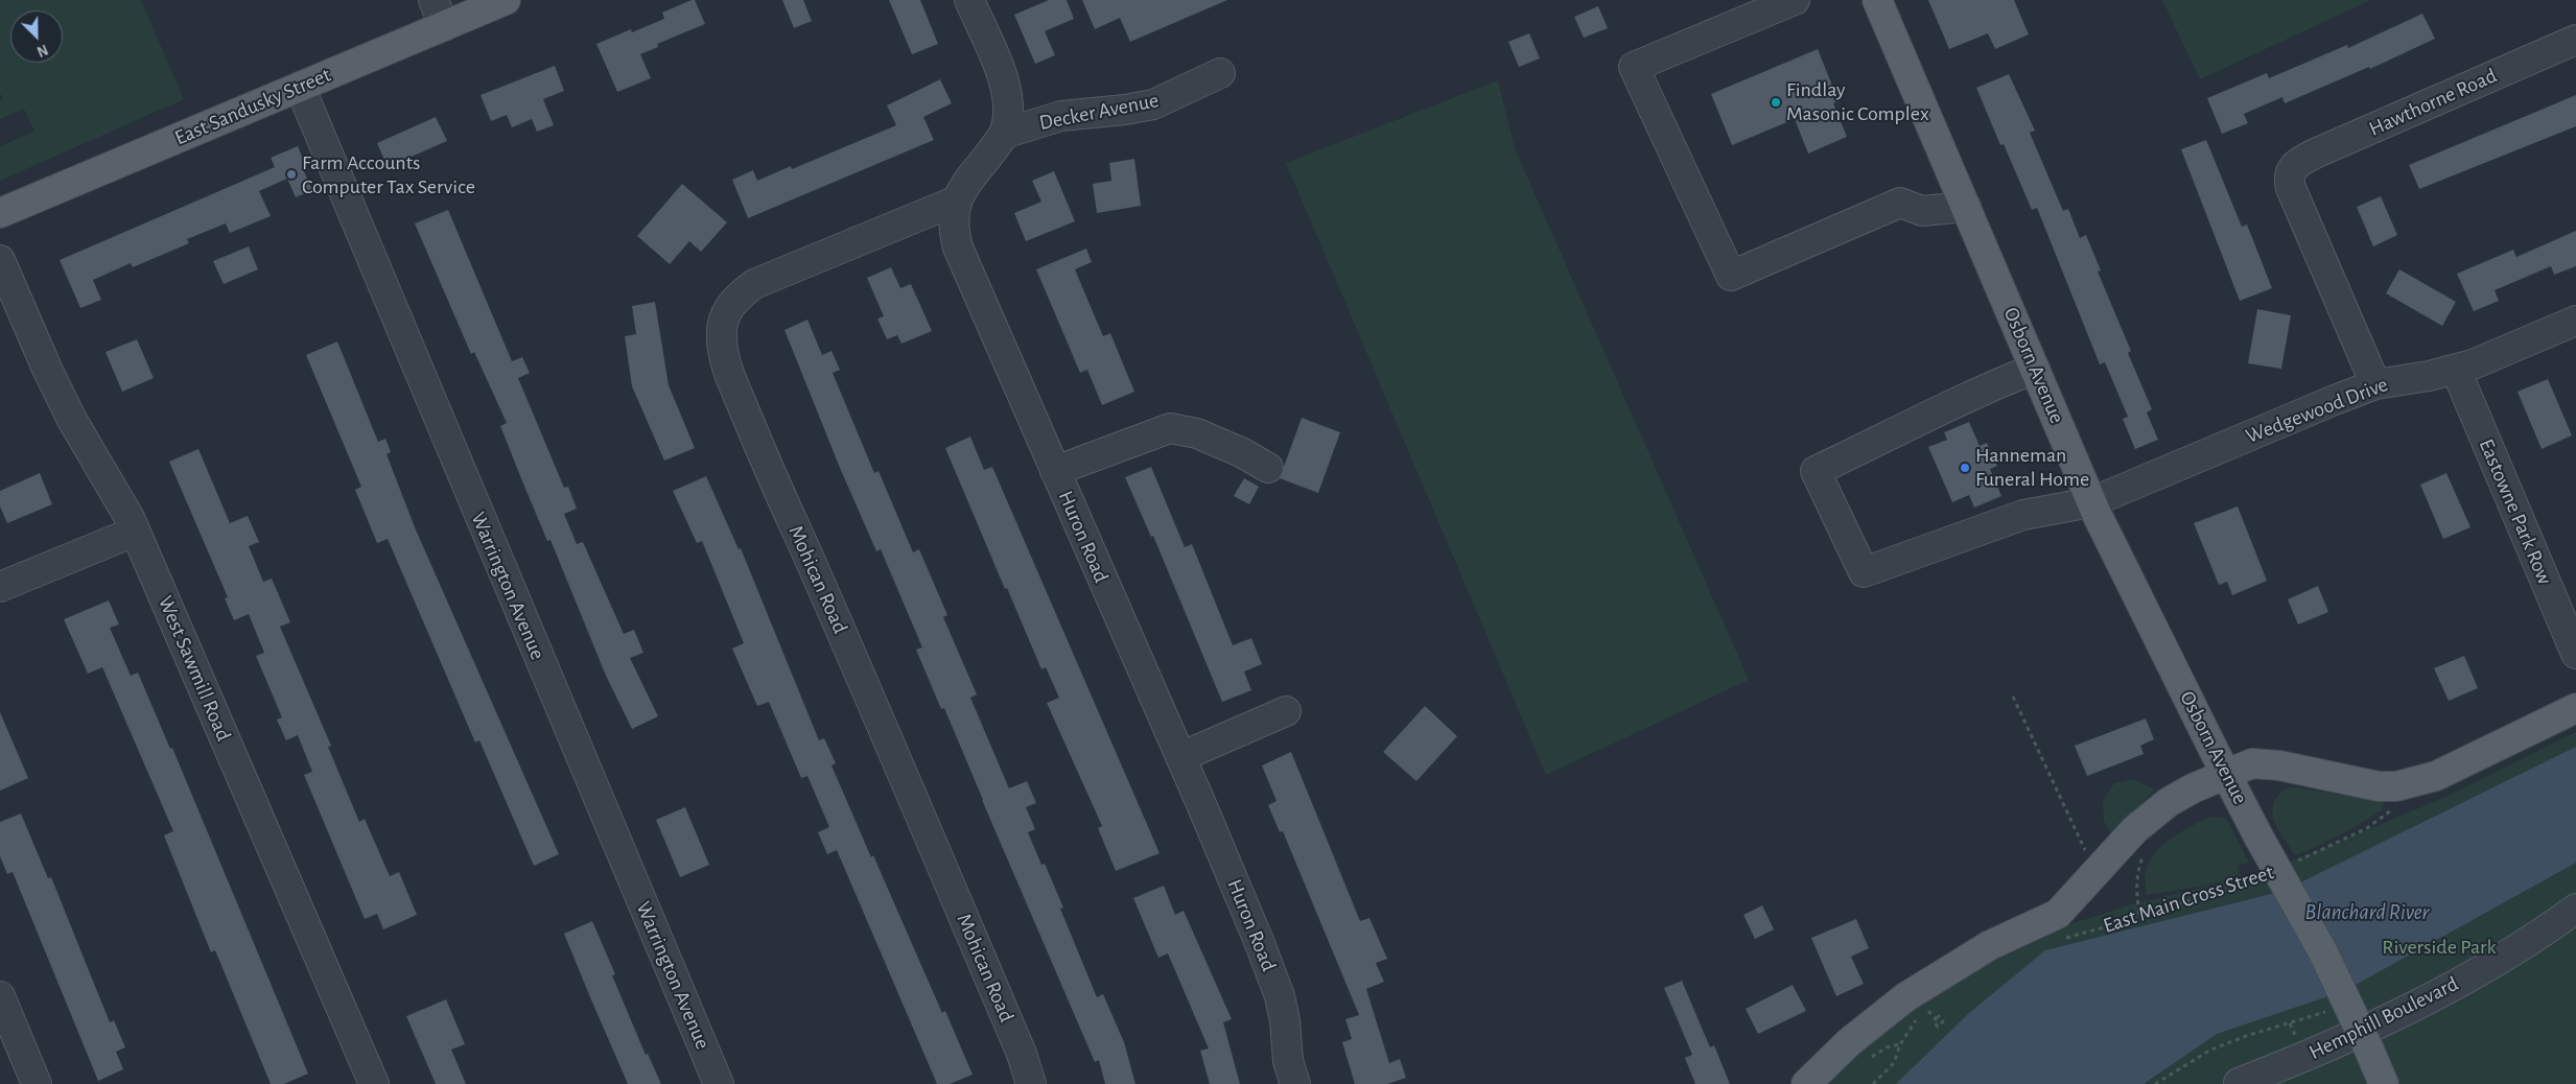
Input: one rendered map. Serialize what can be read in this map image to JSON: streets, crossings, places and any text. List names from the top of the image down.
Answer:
{
  "streets": {
    "main road": ["East Sandusky Street", "Osborn Avenue", "East Main Cross Street"],
    "street": [
      "Hawthorne Road",
      "Decker Avenue",
      "Wedgewood Drive",
      "Eastowne Park Row",
      "Huron Road",
      "Mohican Road",
      "Warrington Avenue",
      "West Sawmill Road",
      "Hemphill Boulevard"
    ]
  },
  "crossings": [
    ["Hawthorne Road", "Wedgewood Drive"],
    ["East Sandusky Street", "Warrington Avenue"],
    ["Decker Avenue", "Huron Road"],
    ["Osborn Avenue", "Wedgewood Drive"],
    ["Osborn Avenue", "East Main Cross Street"],
    ["Wedgewood Drive", "Eastowne Park Row"],
    ["Huron Road", "Mohican Road"]
  ],
  "water": ["Blanchard River"],
  "parks": ["Riverside Park"],
  "places": ["Findlay Masonic Complex", "Farm Accounts Computer Tax Service", "Hanneman Funeral Home"],
  "north": "bottom right"
}
